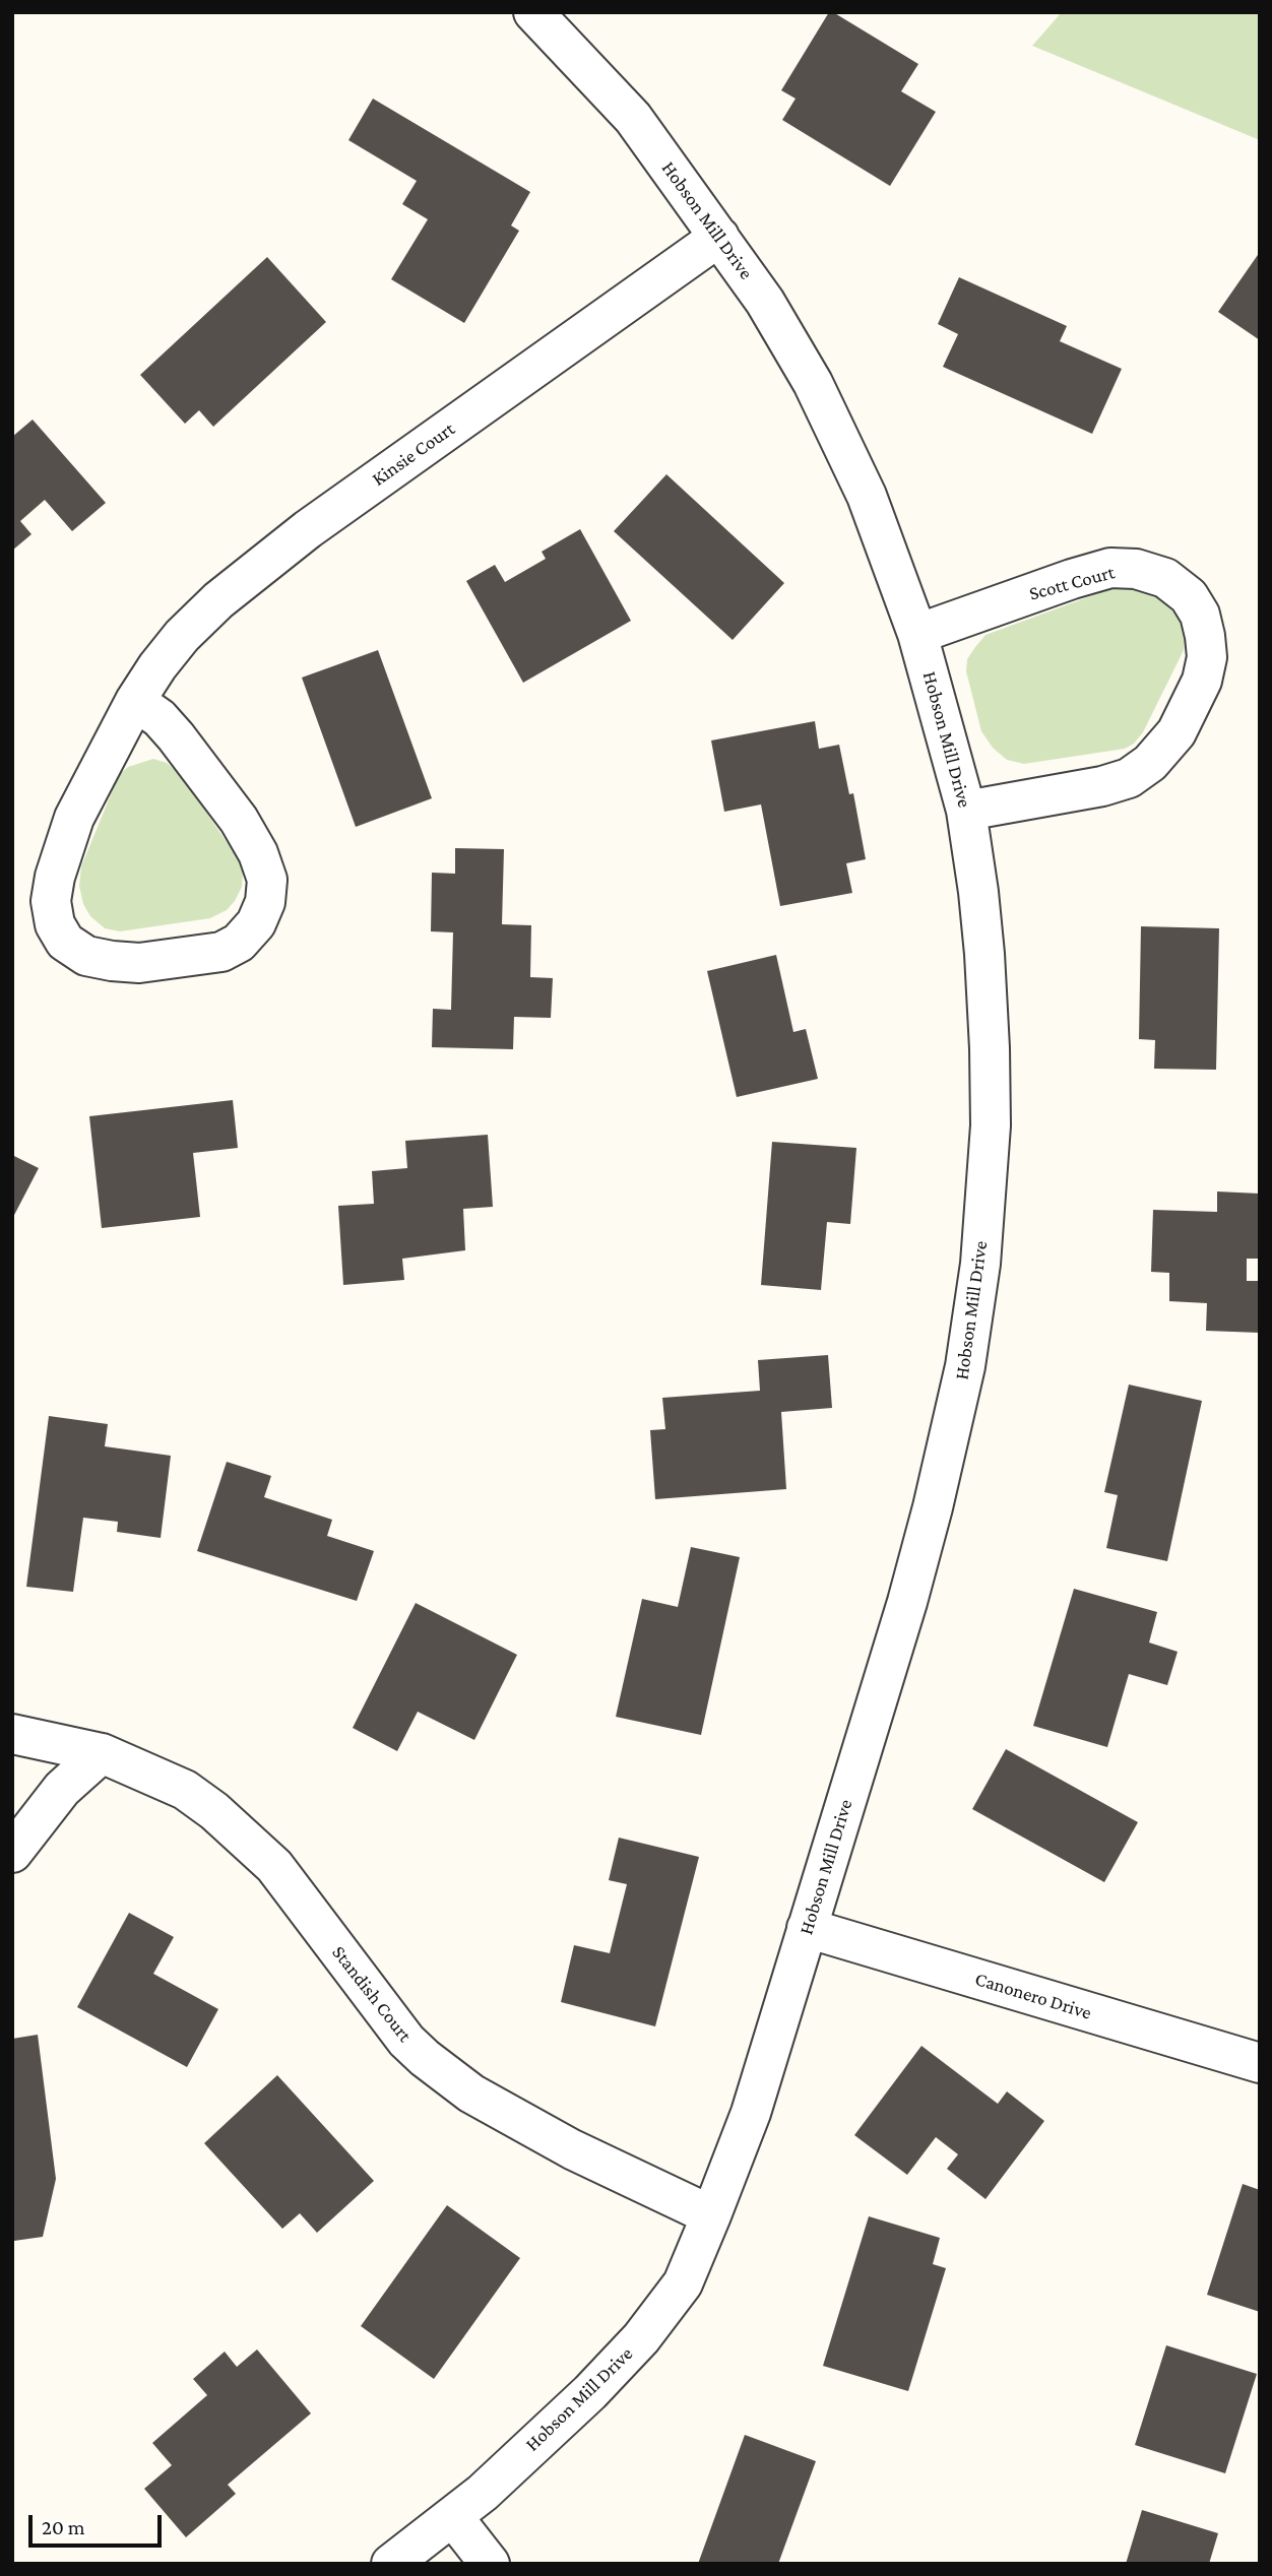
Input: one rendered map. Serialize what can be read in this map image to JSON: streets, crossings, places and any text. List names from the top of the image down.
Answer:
{
  "streets": {
    "street": [
      "Hobson Mill Drive",
      "Kinsie Court",
      "Scott Court",
      "Standish Court",
      "Canonero Drive"
    ]
  },
  "crossings": [
    ["Hobson Mill Drive", "Kinsie Court"],
    ["Hobson Mill Drive", "Scott Court"],
    ["Hobson Mill Drive", "Standish Court"],
    ["Hobson Mill Drive", "Canonero Drive"]
  ],
  "scale_bar": "20 m"
}
